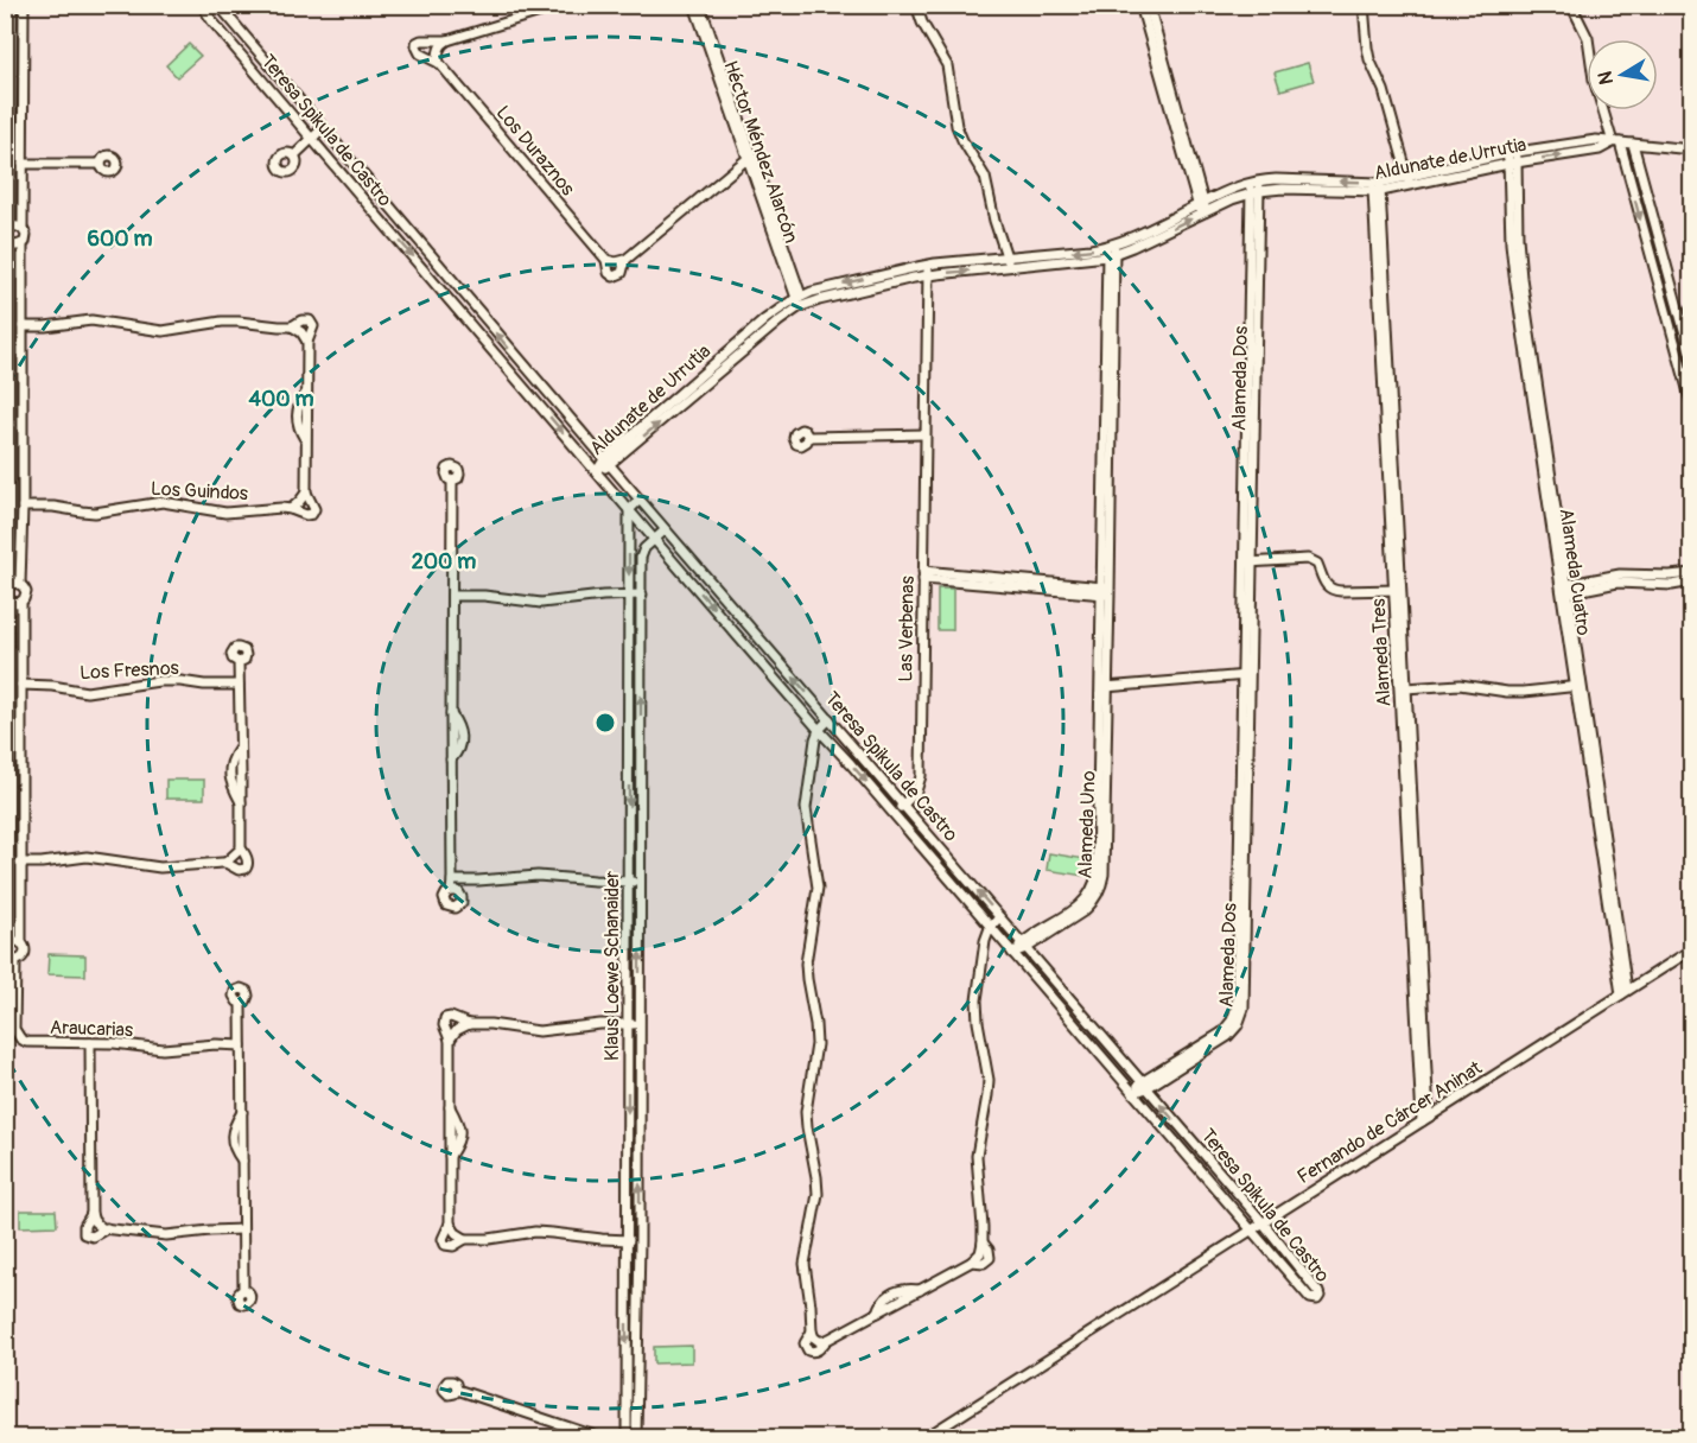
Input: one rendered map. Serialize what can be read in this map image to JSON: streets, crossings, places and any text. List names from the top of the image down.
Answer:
{
  "streets": {
    "street": [
      "Teresa Spikula de Castro",
      "Los Duraznos",
      "Héctor Méndez Alarcón",
      "Aldunate de Urrutia",
      "Alameda Dos",
      "Los Guindos",
      "Alameda Cuatro",
      "Las Verbenas",
      "Alameda Tres",
      "Los Fresnos",
      "Alameda Uno",
      "Klaus Loewe Schanaider",
      "Araucarias",
      "Fernando de Cárcer Aninat"
    ]
  },
  "crossings": [
    ["Teresa Spikula de Castro", "Aldunate de Urrutia"],
    ["Teresa Spikula de Castro", "Alameda Dos"],
    ["Teresa Spikula de Castro", "Las Verbenas"],
    ["Teresa Spikula de Castro", "Alameda Uno"],
    ["Teresa Spikula de Castro", "Klaus Loewe Schanaider"],
    ["Teresa Spikula de Castro", "Fernando de Cárcer Aninat"],
    ["Los Duraznos", "Héctor Méndez Alarcón"],
    ["Héctor Méndez Alarcón", "Aldunate de Urrutia"],
    ["Aldunate de Urrutia", "Alameda Dos"],
    ["Aldunate de Urrutia", "Alameda Cuatro"],
    ["Aldunate de Urrutia", "Las Verbenas"],
    ["Aldunate de Urrutia", "Alameda Tres"],
    ["Aldunate de Urrutia", "Alameda Uno"],
    ["Alameda Cuatro", "Fernando de Cárcer Aninat"],
    ["Alameda Tres", "Fernando de Cárcer Aninat"]
  ],
  "north": "left",
  "rings": ["600 m", "400 m", "200 m"]
}
